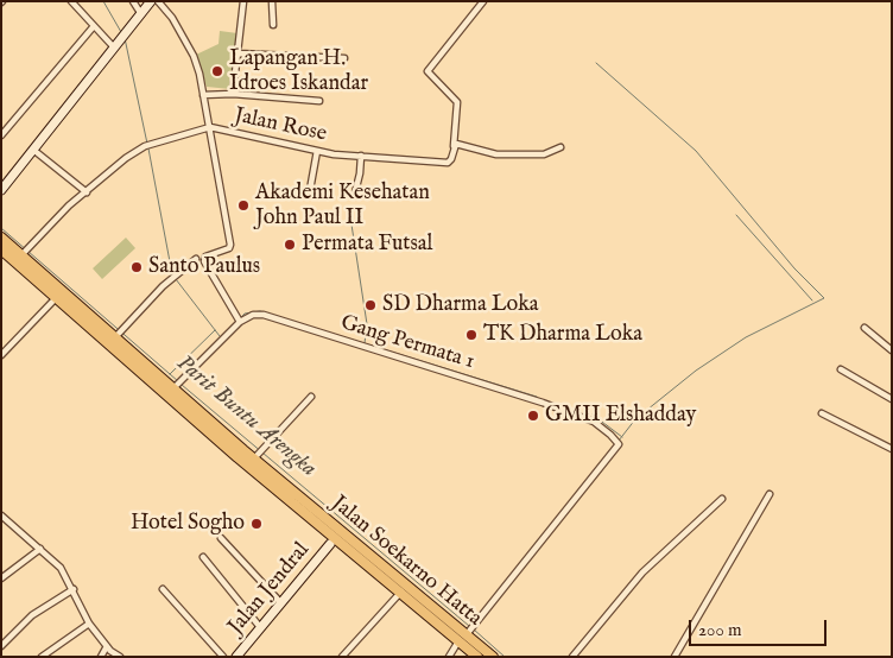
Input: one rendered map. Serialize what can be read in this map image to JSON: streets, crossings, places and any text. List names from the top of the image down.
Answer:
{
  "streets": {
    "main road": ["Jalan Soekarno Hatta", "Jalan Jendral"],
    "street": ["Jalan Rose", "Gang Permata 1"]
  },
  "crossings": [
    ["Jalan Rose", "Jalan Soekarno Hatta"],
    ["Gang Permata 1", "Jalan Soekarno Hatta"]
  ],
  "water": ["Parit Buntu Arengka"],
  "places": [
    "Lapangan H. Idroes Iskandar",
    "Akademi Kesehatan John Paul II",
    "Permata Futsal",
    "Santo Paulus",
    "SD Dharma Loka",
    "TK Dharma Loka",
    "GMII Elshadday",
    "Hotel Sogho"
  ],
  "scale_bar": "200 m"
}
